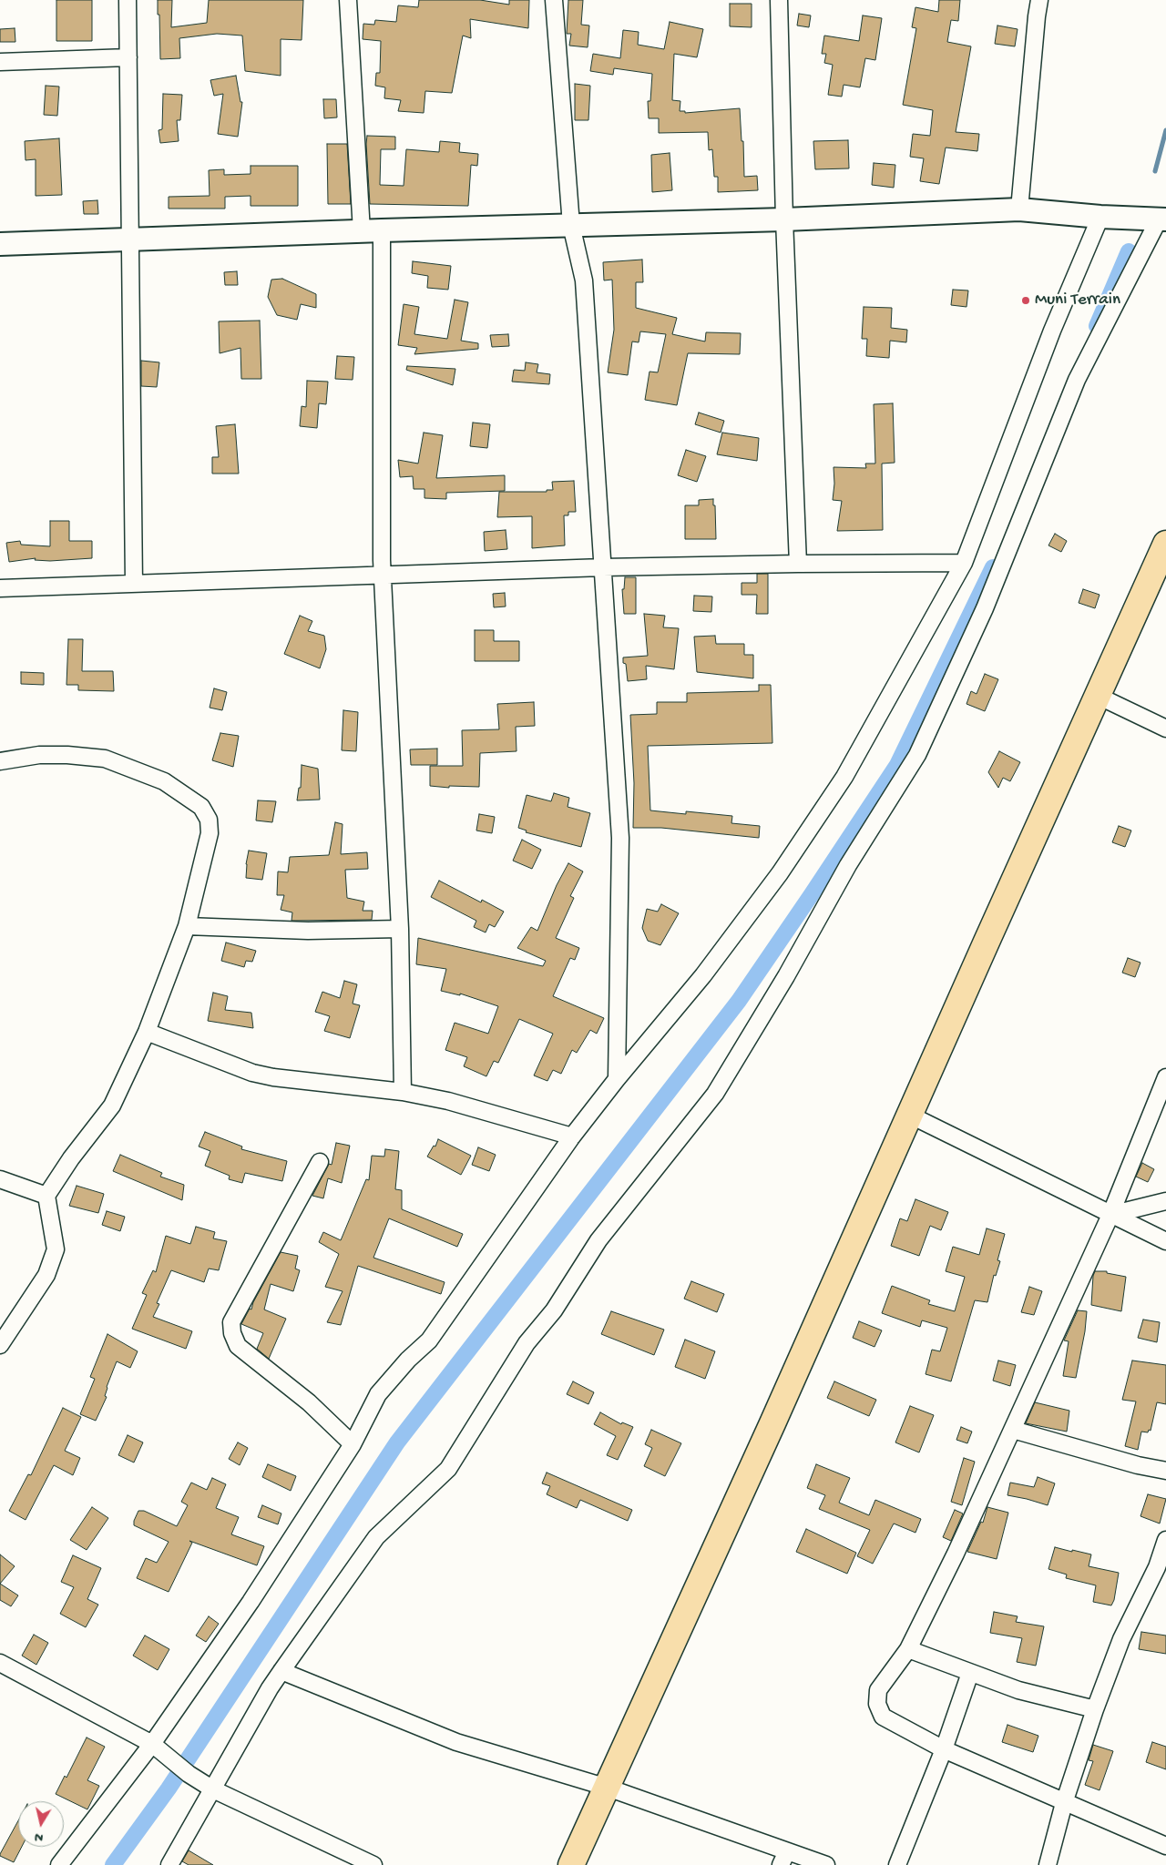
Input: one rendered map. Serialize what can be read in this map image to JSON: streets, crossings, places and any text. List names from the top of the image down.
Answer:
{
  "places": ["Muni Terrain"],
  "north": "bottom"
}
